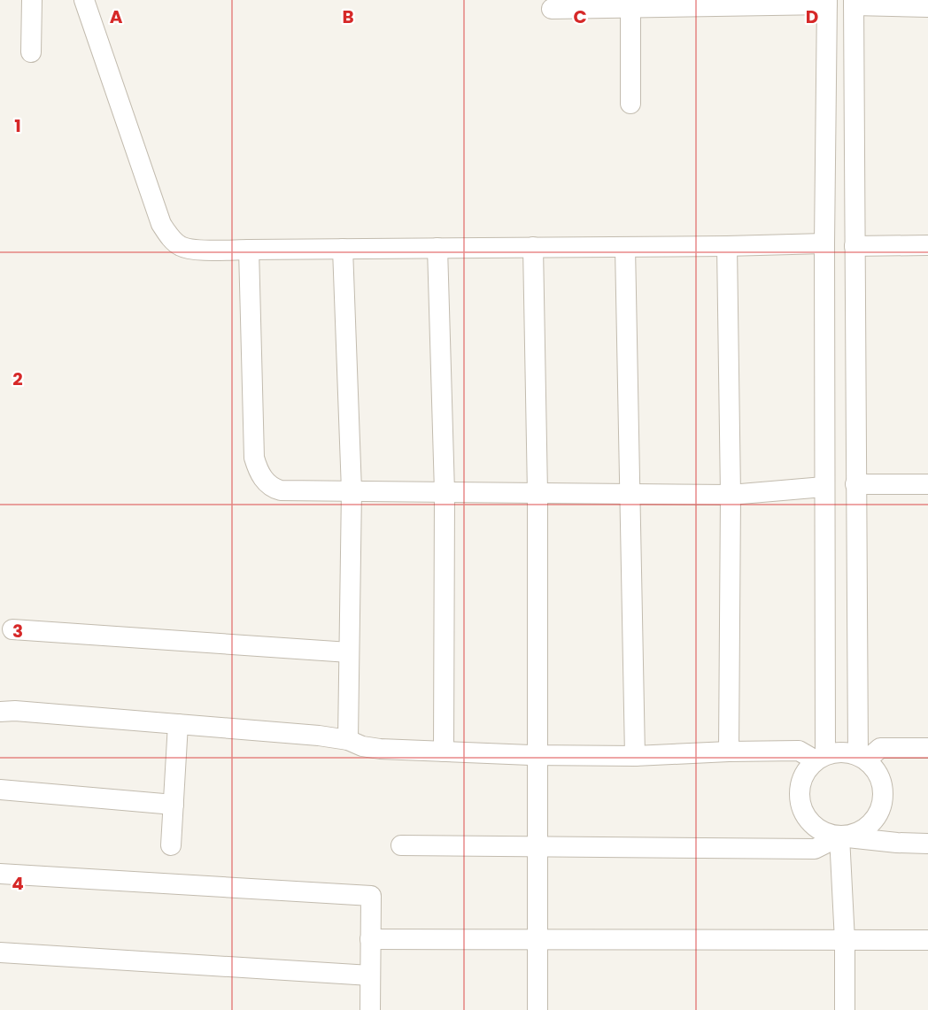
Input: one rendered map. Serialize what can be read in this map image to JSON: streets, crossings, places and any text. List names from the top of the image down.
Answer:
{
  "grid": {
    "columns": [
      "A",
      "B",
      "C",
      "D"
    ],
    "rows": [
      "1",
      "2",
      "3",
      "4"
    ]
  }
}
